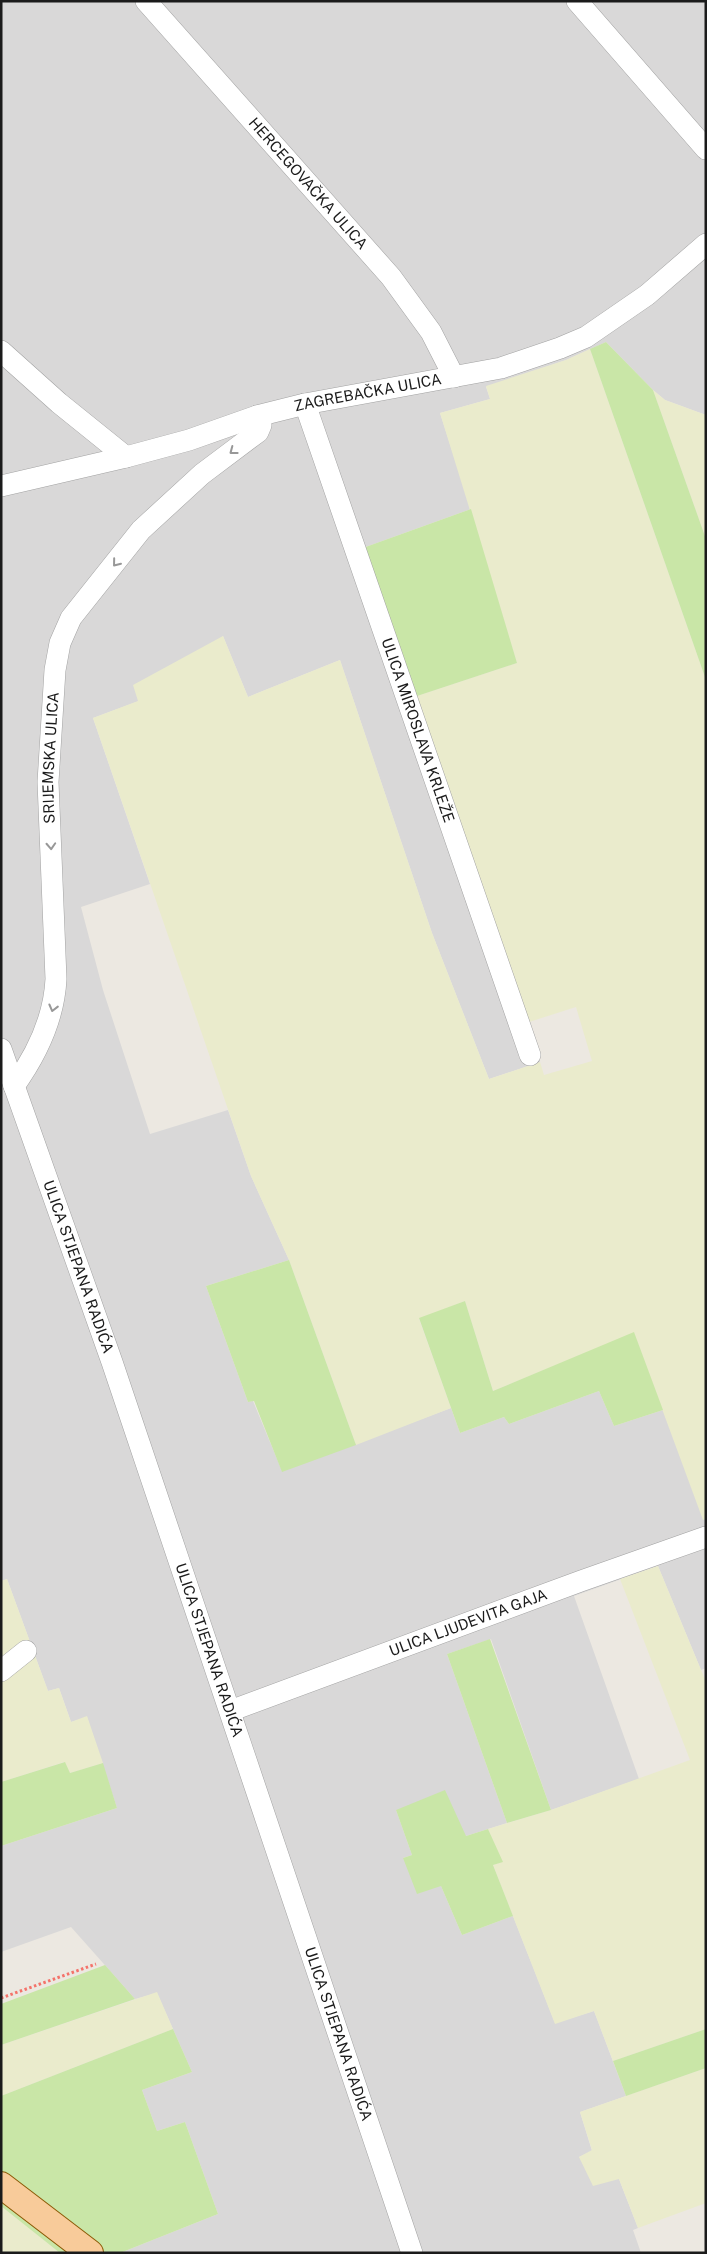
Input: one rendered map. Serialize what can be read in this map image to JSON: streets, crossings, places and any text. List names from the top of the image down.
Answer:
{
  "streets": {
    "street": [
      "HERCEGOVAČKA ULICA",
      "ZAGREBAČKA ULICA",
      "ULICA MIROSLAVA KRLEŽE",
      "SRIJEMSKA ULICA",
      "ULICA STJEPANA RADIĆA",
      "ULICA LJUDEVITA GAJA"
    ]
  },
  "crossings": [
    ["HERCEGOVAČKA ULICA", "ZAGREBAČKA ULICA"],
    ["ZAGREBAČKA ULICA", "ULICA MIROSLAVA KRLEŽE"],
    ["ZAGREBAČKA ULICA", "SRIJEMSKA ULICA"],
    ["SRIJEMSKA ULICA", "ULICA STJEPANA RADIĆA"],
    ["ULICA STJEPANA RADIĆA", "ULICA LJUDEVITA GAJA"]
  ],
  "one_way": ["SRIJEMSKA ULICA"]
}
